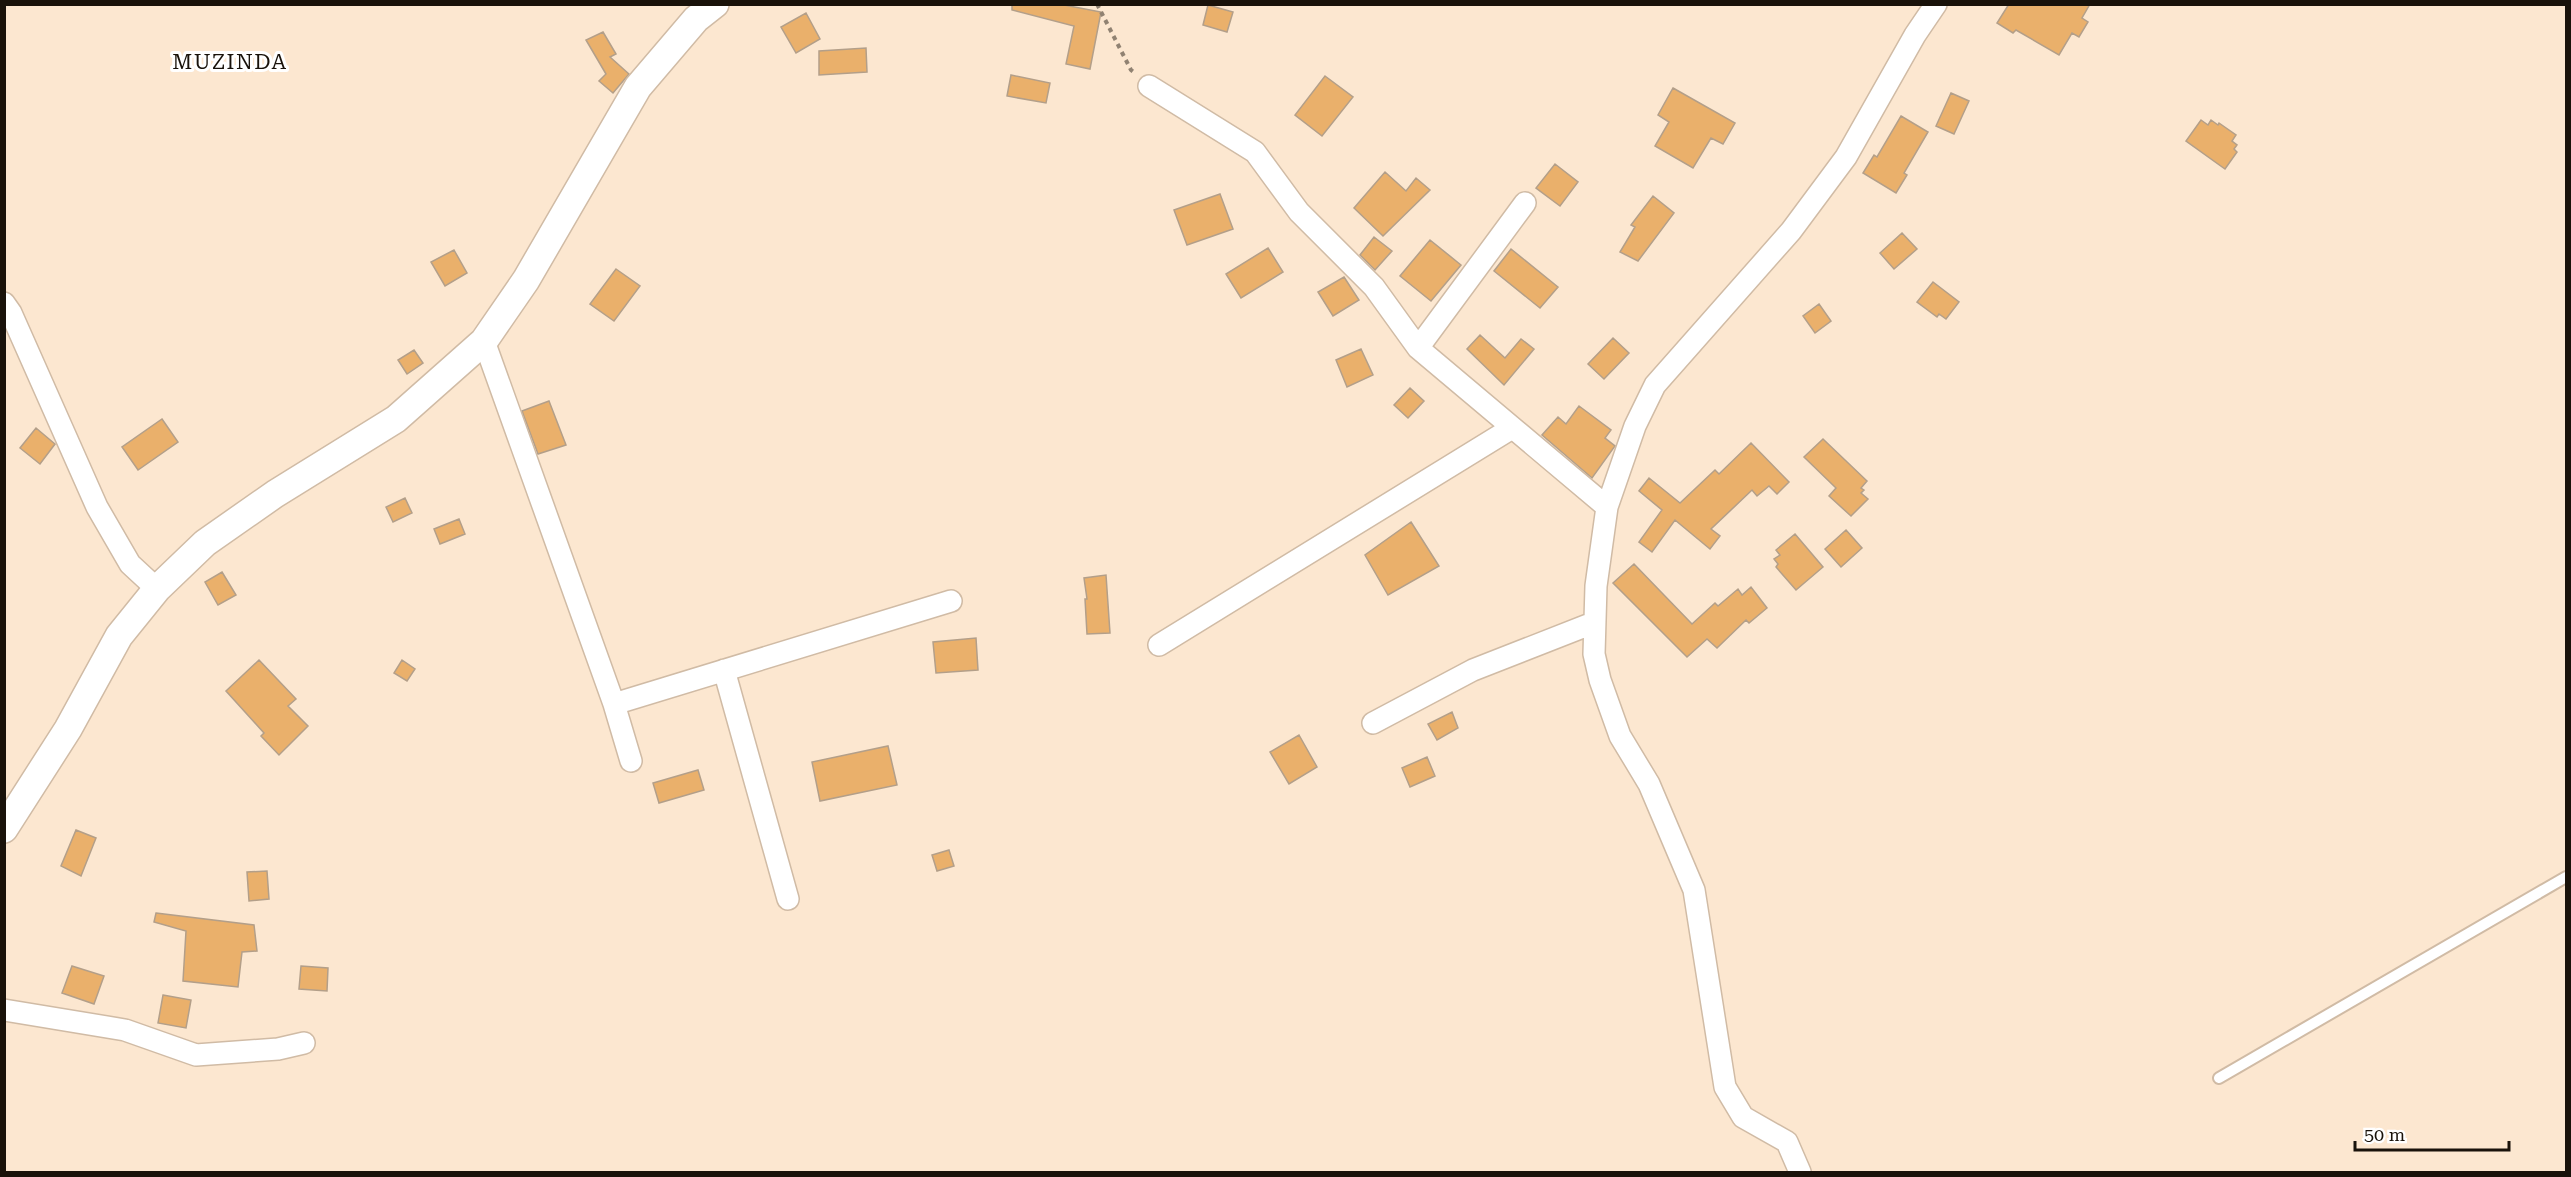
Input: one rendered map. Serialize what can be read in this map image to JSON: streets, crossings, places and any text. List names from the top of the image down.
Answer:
{
  "districts": ["MUZINDA"],
  "scale_bar": "50 m"
}
